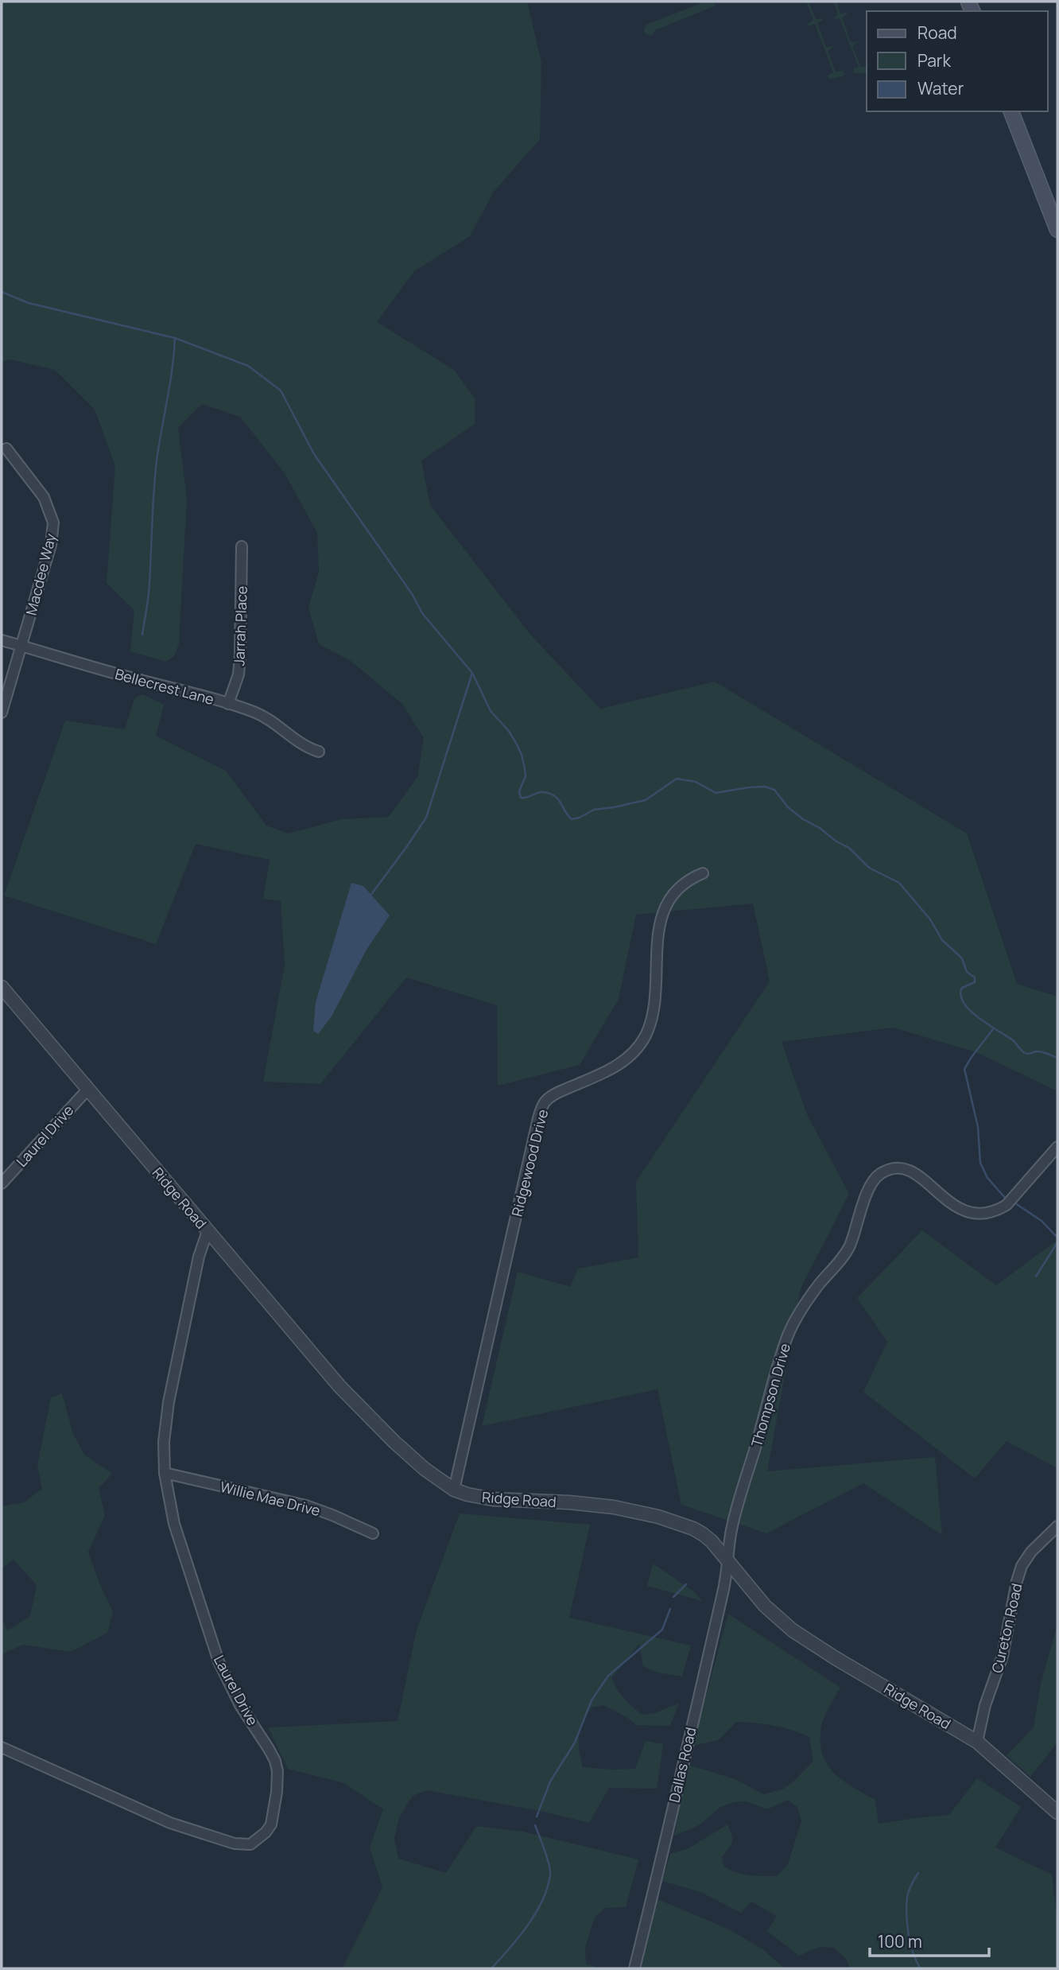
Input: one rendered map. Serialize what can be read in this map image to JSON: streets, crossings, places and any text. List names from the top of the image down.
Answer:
{
  "streets": {
    "street": [
      "Macdee Way",
      "Jarrah Place",
      "Bellecrest Lane",
      "Laurel Drive",
      "Ridgewood Drive",
      "Ridge Road",
      "Thompson Drive",
      "Willie Mae Drive",
      "Cureton Road",
      "Dallas Road"
    ]
  },
  "crossings": [
    ["Macdee Way", "Bellecrest Lane"],
    ["Jarrah Place", "Bellecrest Lane"],
    ["Laurel Drive", "Ridge Road"],
    ["Laurel Drive", "Willie Mae Drive"],
    ["Ridgewood Drive", "Ridge Road"],
    ["Ridge Road", "Thompson Drive"],
    ["Ridge Road", "Cureton Road"],
    ["Ridge Road", "Dallas Road"],
    ["Thompson Drive", "Dallas Road"]
  ],
  "legend": ["Road", "Park", "Water"],
  "scale_bar": "100 m"
}
